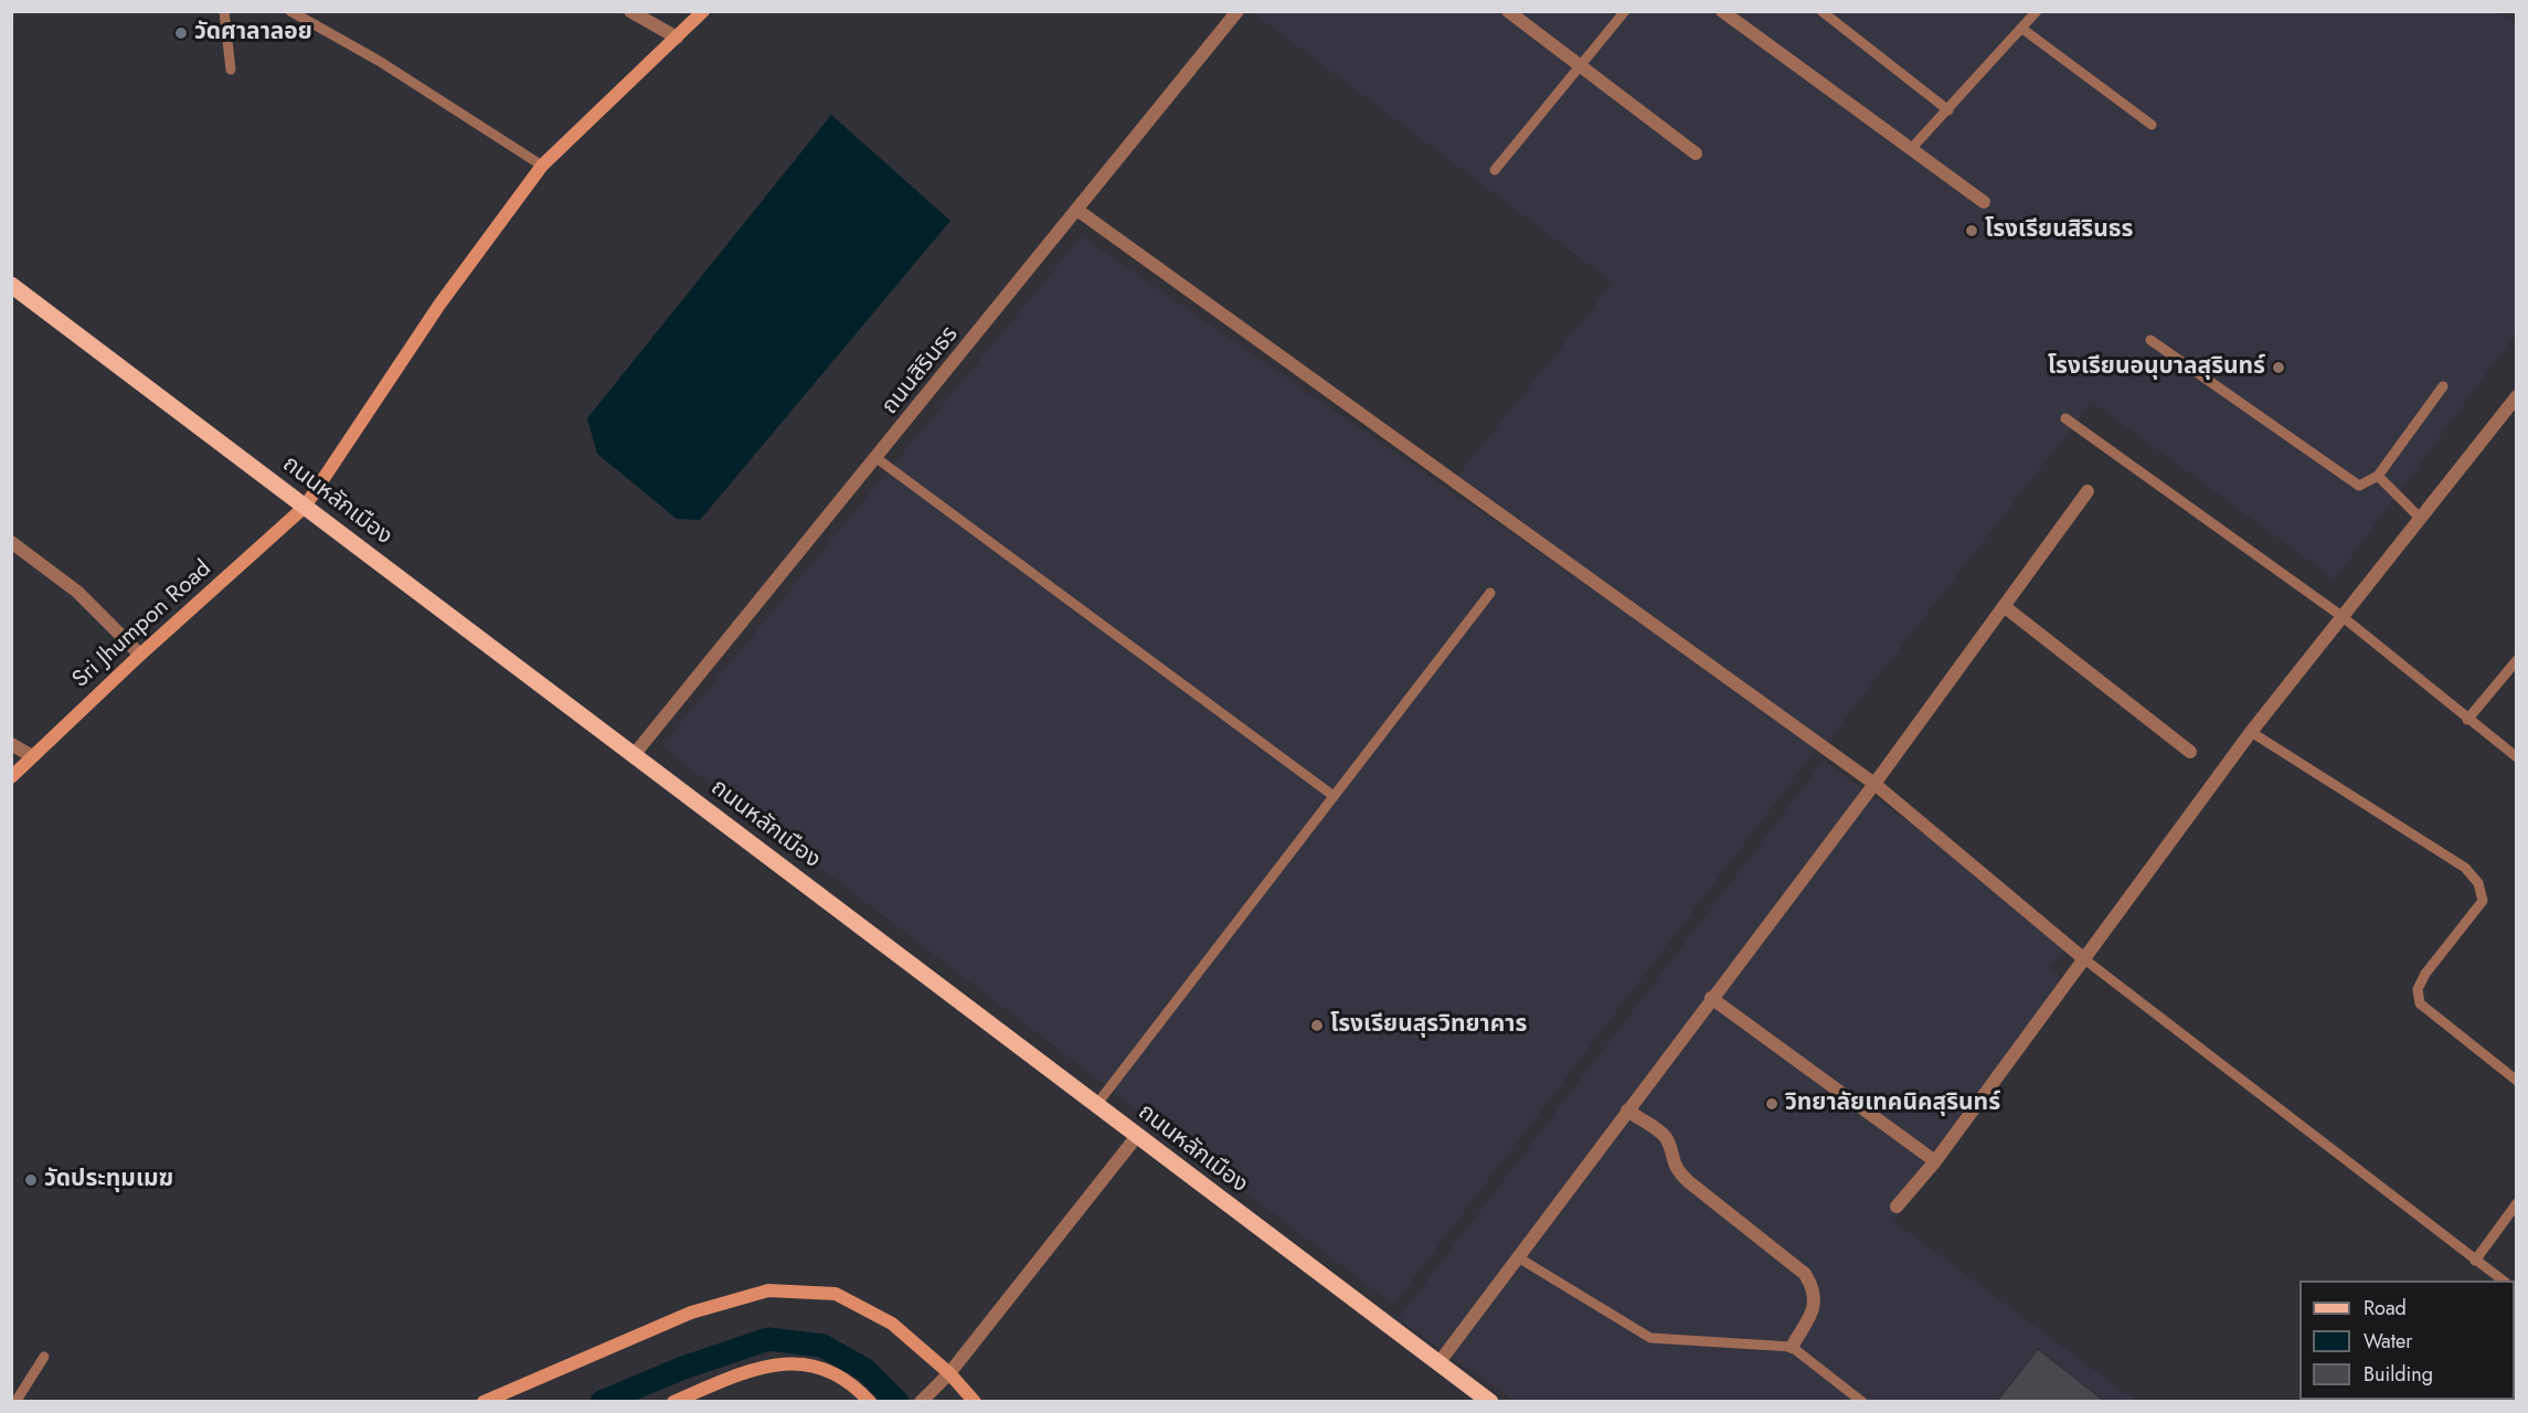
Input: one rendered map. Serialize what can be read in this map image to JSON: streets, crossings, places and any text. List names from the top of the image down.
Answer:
{
  "streets": {
    "main road": ["ถนนหลักเมือง"],
    "street": ["ถนนสิรินธร", "Sri Jhumpon Road"]
  },
  "crossings": [
    ["ถนนสิรินธร", "ถนนหลักเมือง"],
    ["ถนนหลักเมือง", "Sri Jhumpon Road"]
  ],
  "places": [
    "วัดศาลาลอย",
    "โรงเรียนสิรินธร",
    "โรงเรียนอนุบาลสุรินทร์",
    "โรงเรียนสุรวิทยาคาร",
    "วิทยาลัยเทคนิคสุรินทร์",
    "วัดประทุมเมฆ"
  ],
  "legend": ["Road", "Water", "Building"]
}
